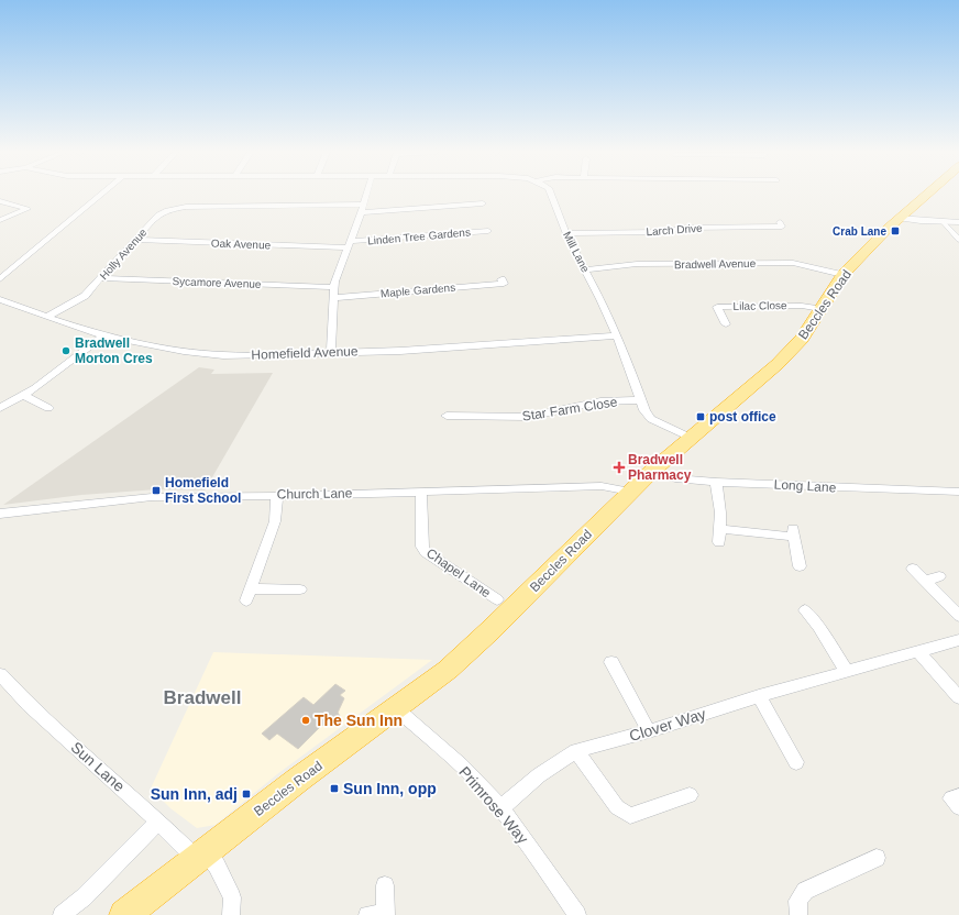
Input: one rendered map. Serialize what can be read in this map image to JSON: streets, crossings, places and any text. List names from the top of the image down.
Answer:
{
  "streets": {
    "highway": ["Beccles Road"],
    "street": [
      "Larch Drive",
      "Linden Tree Gardens",
      "Oak Avenue",
      "Mill Lane",
      "Holly Avenue",
      "Bradwell Avenue",
      "Sycamore Avenue",
      "Maple Gardens",
      "Lilac Close",
      "Homefield Avenue",
      "Star Farm Close",
      "Long Lane",
      "Church Lane",
      "Chapel Lane",
      "Clover Way",
      "Sun Lane",
      "Primrose Way"
    ]
  },
  "crossings": [
    ["Larch Drive", "Mill Lane"],
    ["Linden Tree Gardens", "Oak Avenue"],
    ["Oak Avenue", "Holly Avenue"],
    ["Mill Lane", "Bradwell Avenue"],
    ["Mill Lane", "Beccles Road"],
    ["Mill Lane", "Homefield Avenue"],
    ["Mill Lane", "Star Farm Close"],
    ["Holly Avenue", "Sycamore Avenue"],
    ["Holly Avenue", "Homefield Avenue"],
    ["Bradwell Avenue", "Beccles Road"],
    ["Beccles Road", "Lilac Close"],
    ["Beccles Road", "Long Lane"],
    ["Beccles Road", "Church Lane"],
    ["Beccles Road", "Sun Lane"],
    ["Beccles Road", "Primrose Way"],
    ["Church Lane", "Chapel Lane"],
    ["Clover Way", "Primrose Way"]
  ],
  "districts": ["Bradwell"],
  "places": {
    "transit": [
      "Crab Lane",
      "post office",
      "Homefield First School",
      "Sun Inn, opp",
      "Sun Inn, adj"
    ],
    "other": ["Bradwell Morton Cres", "The Sun Inn"],
    "health": ["Bradwell Pharmacy"]
  }
}
